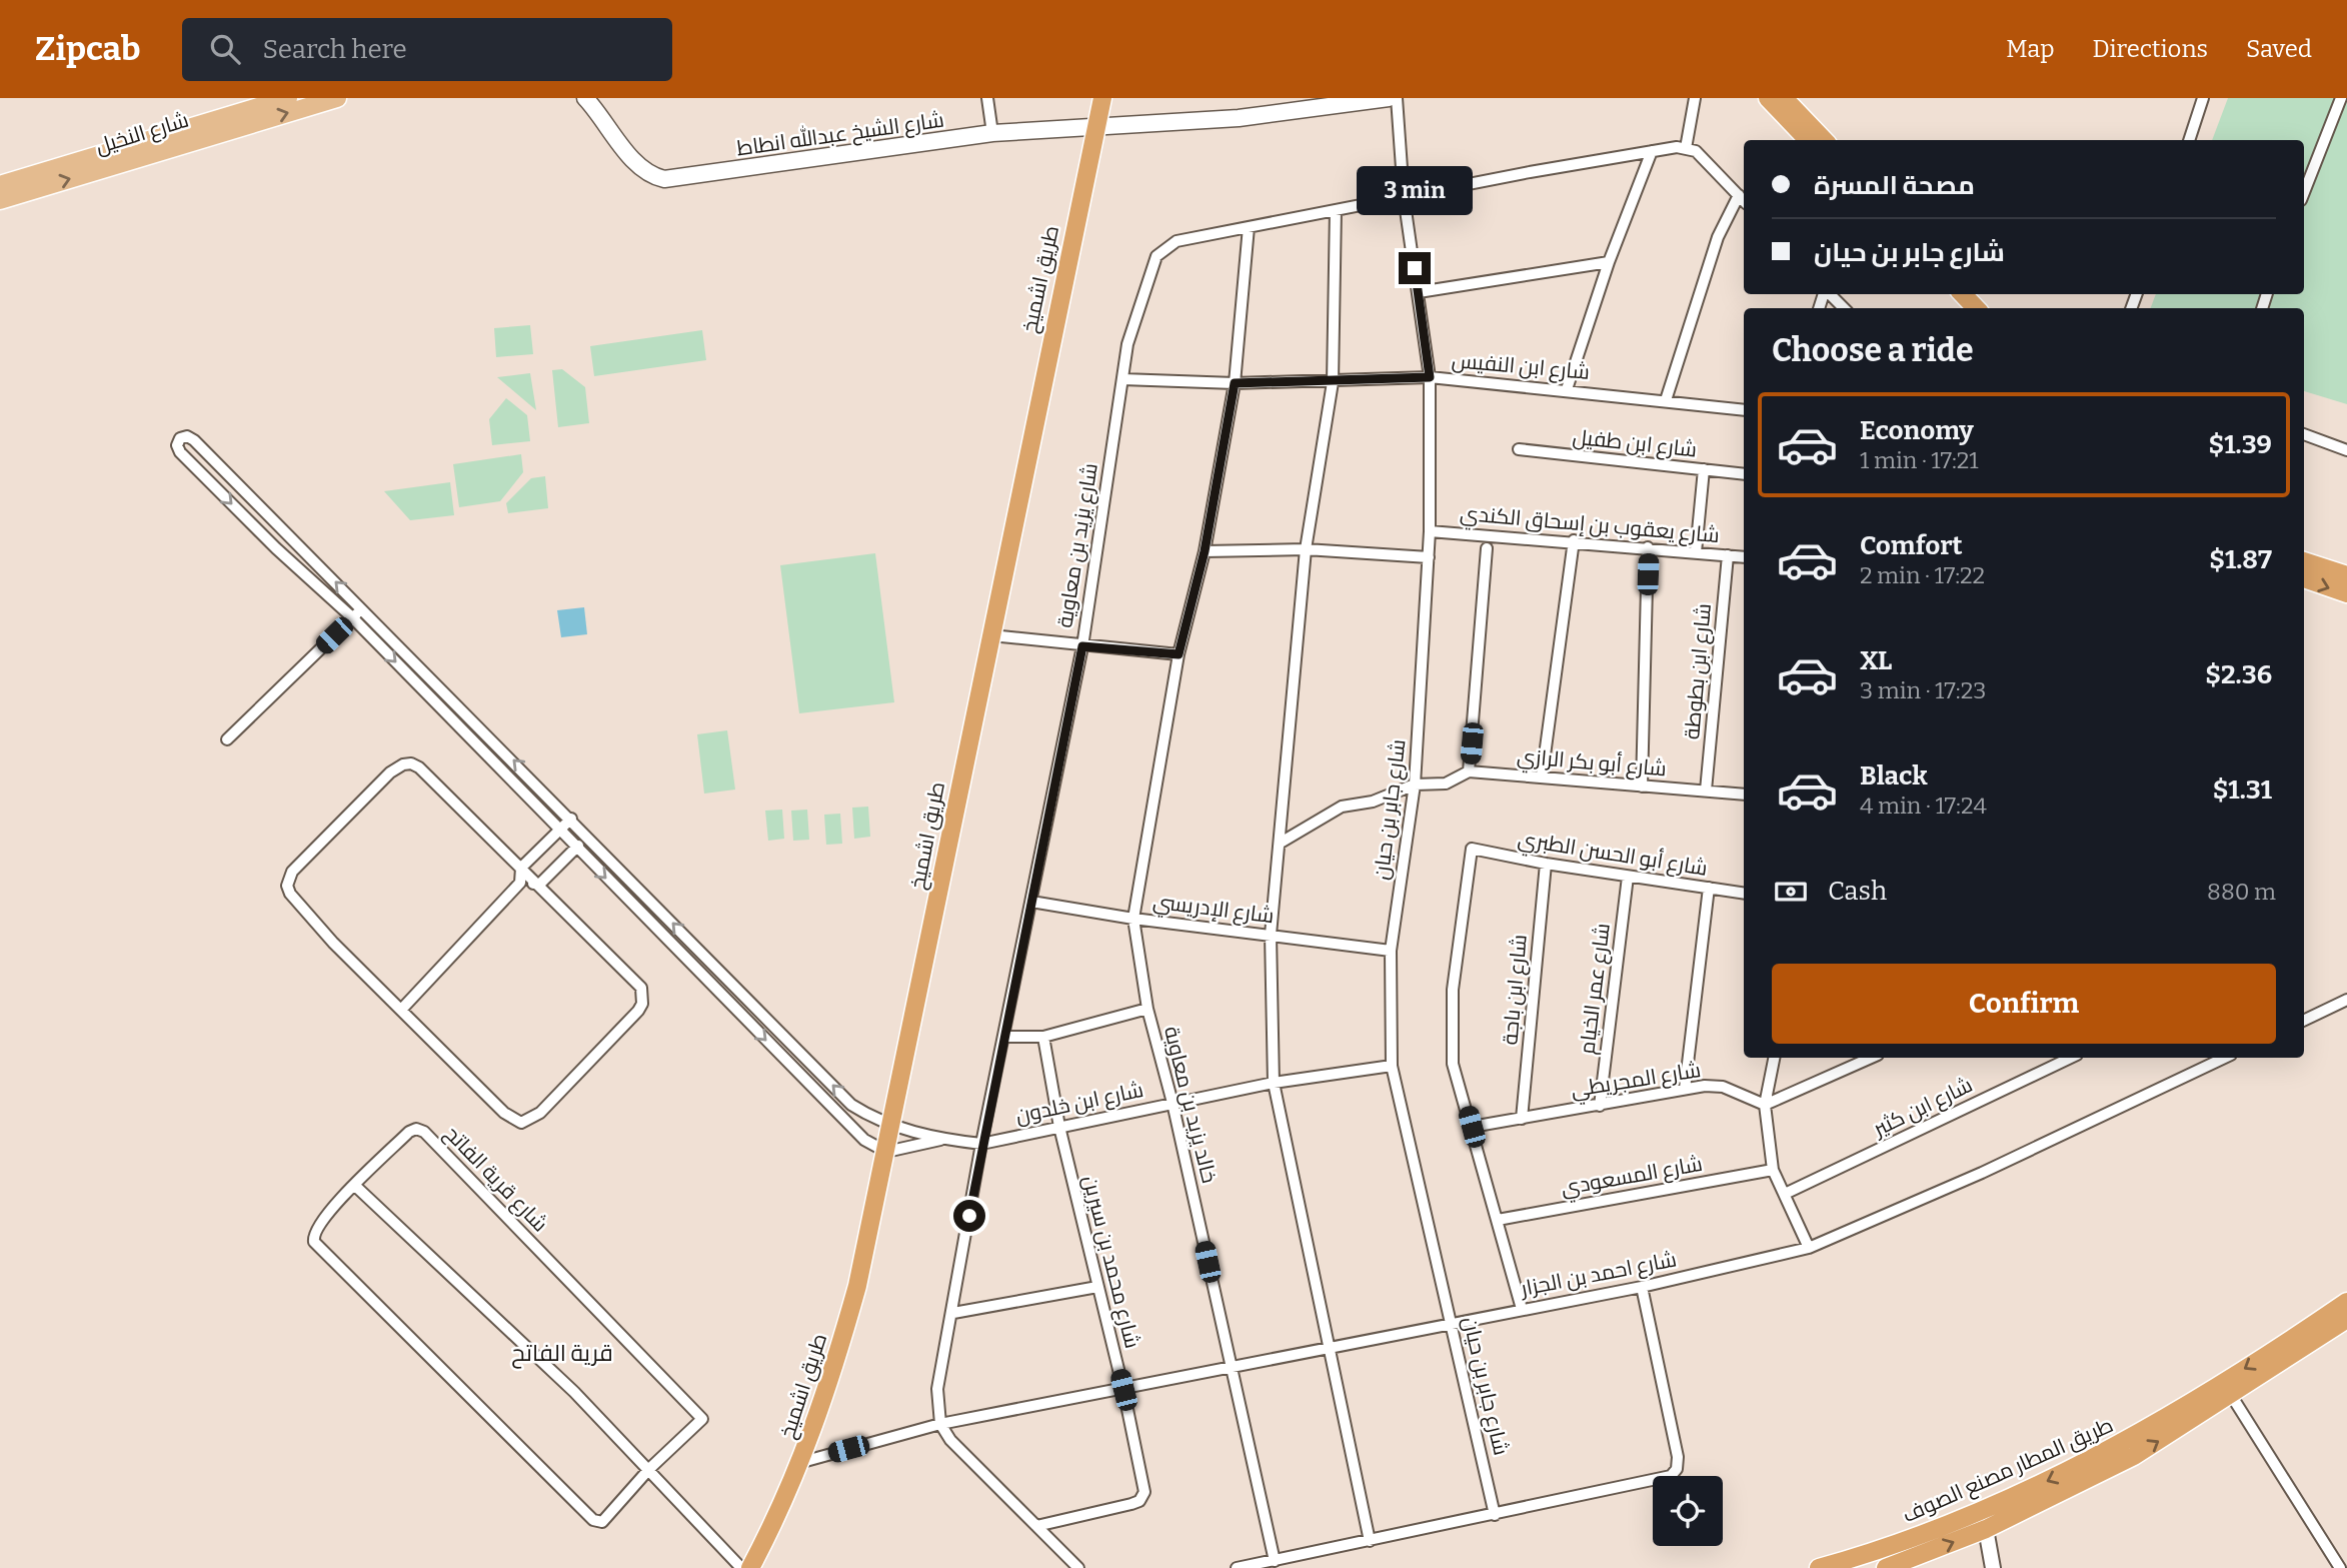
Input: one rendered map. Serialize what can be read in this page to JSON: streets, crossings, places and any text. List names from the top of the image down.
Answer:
{
  "streets": {
    "highway": ["طريق اشميخ", "طريق المطار مصنع الصوف"],
    "main road": ["شارع النخيل", "شارع الشيخ عبدالله انطاط"],
    "street": [
      "شارع ابن النفيس",
      "شارع ابن طفيل",
      "شارع يعقوب بن إسحاق الكندي",
      "شارع يزيد بن معاوية",
      "شارع ابن بطوطة",
      "شارع أبو بكر الرازي",
      "شارع جابر بن حيان",
      "شارع أبو الحسن الطبري",
      "شارع الإدريسي",
      "شارع عمر الخيام",
      "شارع ابن باجة",
      "شارع المجريطي",
      "شارع ابن خلدون",
      "خالد يزيد بن معاوية",
      "شارع ابن كثير",
      "شارع المسعودي",
      "شارع قرية الفاتح",
      "شارع محمد بن سيرين",
      "شارع احمد بن الجزار"
    ]
  },
  "crossings": [
    ["شارع الشيخ عبدالله انطاط", "طريق اشميخ"],
    ["طريق اشميخ", "شارع احمد بن الجزار"],
    ["شارع ابن النفيس", "شارع يزيد بن معاوية"],
    ["شارع ابن النفيس", "شارع جابر بن حيان"],
    ["شارع ابن النفيس", "خالد يزيد بن معاوية"],
    ["شارع يعقوب بن إسحاق الكندي", "شارع ابن بطوطة"],
    ["شارع يعقوب بن إسحاق الكندي", "شارع جابر بن حيان"],
    ["شارع يزيد بن معاوية", "شارع جابر بن حيان"],
    ["شارع يزيد بن معاوية", "شارع الإدريسي"],
    ["شارع يزيد بن معاوية", "شارع ابن خلدون"],
    ["شارع يزيد بن معاوية", "خالد يزيد بن معاوية"],
    ["شارع يزيد بن معاوية", "شارع احمد بن الجزار"],
    ["شارع ابن بطوطة", "شارع أبو بكر الرازي"],
    ["شارع أبو بكر الرازي", "شارع جابر بن حيان"],
    ["شارع جابر بن حيان", "شارع الإدريسي"],
    ["شارع جابر بن حيان", "شارع ابن خلدون"],
    ["شارع جابر بن حيان", "شارع احمد بن الجزار"],
    ["شارع أبو الحسن الطبري", "شارع عمر الخيام"],
    ["شارع أبو الحسن الطبري", "شارع ابن باجة"],
    ["شارع أبو الحسن الطبري", "شارع المجريطي"],
    ["شارع الإدريسي", "خالد يزيد بن معاوية"],
    ["شارع عمر الخيام", "شارع المجريطي"],
    ["شارع ابن باجة", "شارع المجريطي"],
    ["شارع ابن خلدون", "خالد يزيد بن معاوية"],
    ["شارع ابن خلدون", "شارع محمد بن سيرين"],
    ["خالد يزيد بن معاوية", "شارع احمد بن الجزار"],
    ["شارع محمد بن سيرين", "شارع احمد بن الجزار"]
  ],
  "districts": ["قرية الفاتح"],
  "page": {
    "header": "Zipcab",
    "search": "Search here",
    "nav": ["Map", "Directions", "Saved"],
    "banner": ["مصحة المسرة", "شارع جابر بن حيان"],
    "bubble": "3 min",
    "heading": "Choose a ride",
    "list": [
      {
        "name": "Economy",
        "note": "1 min · 17:21",
        "value": "$1.39"
      },
      {
        "name": "Comfort",
        "note": "2 min · 17:22",
        "value": "$1.87"
      },
      {
        "name": "XL",
        "note": "3 min · 17:23",
        "value": "$2.36"
      },
      {
        "name": "Black",
        "note": "4 min · 17:24",
        "value": "$1.31"
      }
    ],
    "pay": ["Cash", "880 m"],
    "buttons": "Confirm"
  }
}
